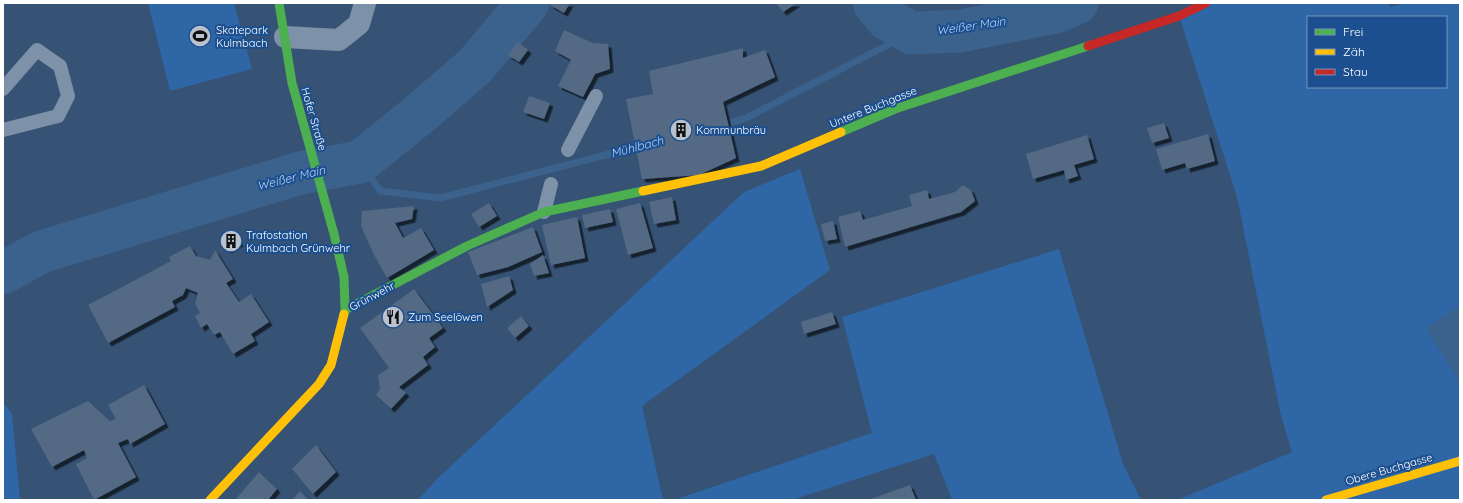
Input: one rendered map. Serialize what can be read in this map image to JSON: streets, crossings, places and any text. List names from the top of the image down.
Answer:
{
  "streets": {
    "street": [
      "Untere Buchgasse",
      "Hofer Straße",
      "Grünwehr",
      "Obere Buchgasse"
    ]
  },
  "crossings": [
    ["Untere Buchgasse", "Grünwehr"],
    ["Hofer Straße", "Grünwehr"]
  ],
  "water": ["Weißer Main", "Mühlbach"],
  "places": {
    "sports": ["Skatepark Kulmbach"],
    "building": ["Kommunbräu", "Trafostation Kulmbach Grünwehr"],
    "restaurant": ["Zum Seelöwen"]
  },
  "legend": ["Frei", "Zäh", "Stau"]
}
